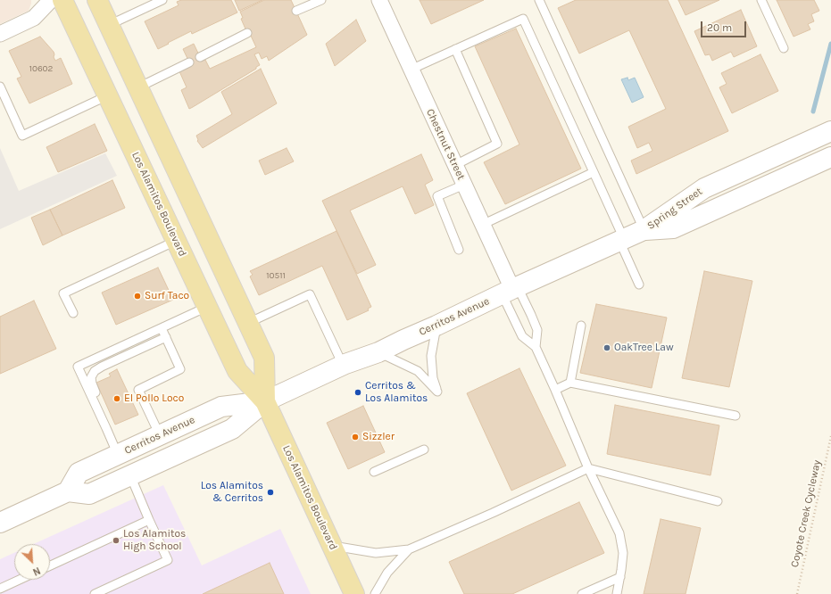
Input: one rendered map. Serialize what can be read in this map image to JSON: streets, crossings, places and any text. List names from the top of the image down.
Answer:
{
  "streets": {
    "main road": ["Los Alamitos Boulevard", "Spring Street", "Cerritos Avenue"],
    "street": ["Chestnut Street"],
    "path": ["Coyote Creek Cycleway"]
  },
  "crossings": [
    ["Chestnut Street", "Cerritos Avenue"],
    ["Los Alamitos Boulevard", "Cerritos Avenue"],
    ["Spring Street", "Cerritos Avenue"]
  ],
  "places": [
    "Surf Taco",
    "OakTree Law",
    "Cerritos & Los Alamitos",
    "El Pollo Loco",
    "Sizzler",
    "Los Alamitos & Cerritos",
    "Los Alamitos High School"
  ],
  "house_numbers": ["10602", "10511"],
  "scale_bar": "20 m",
  "north": "bottom right"
}
